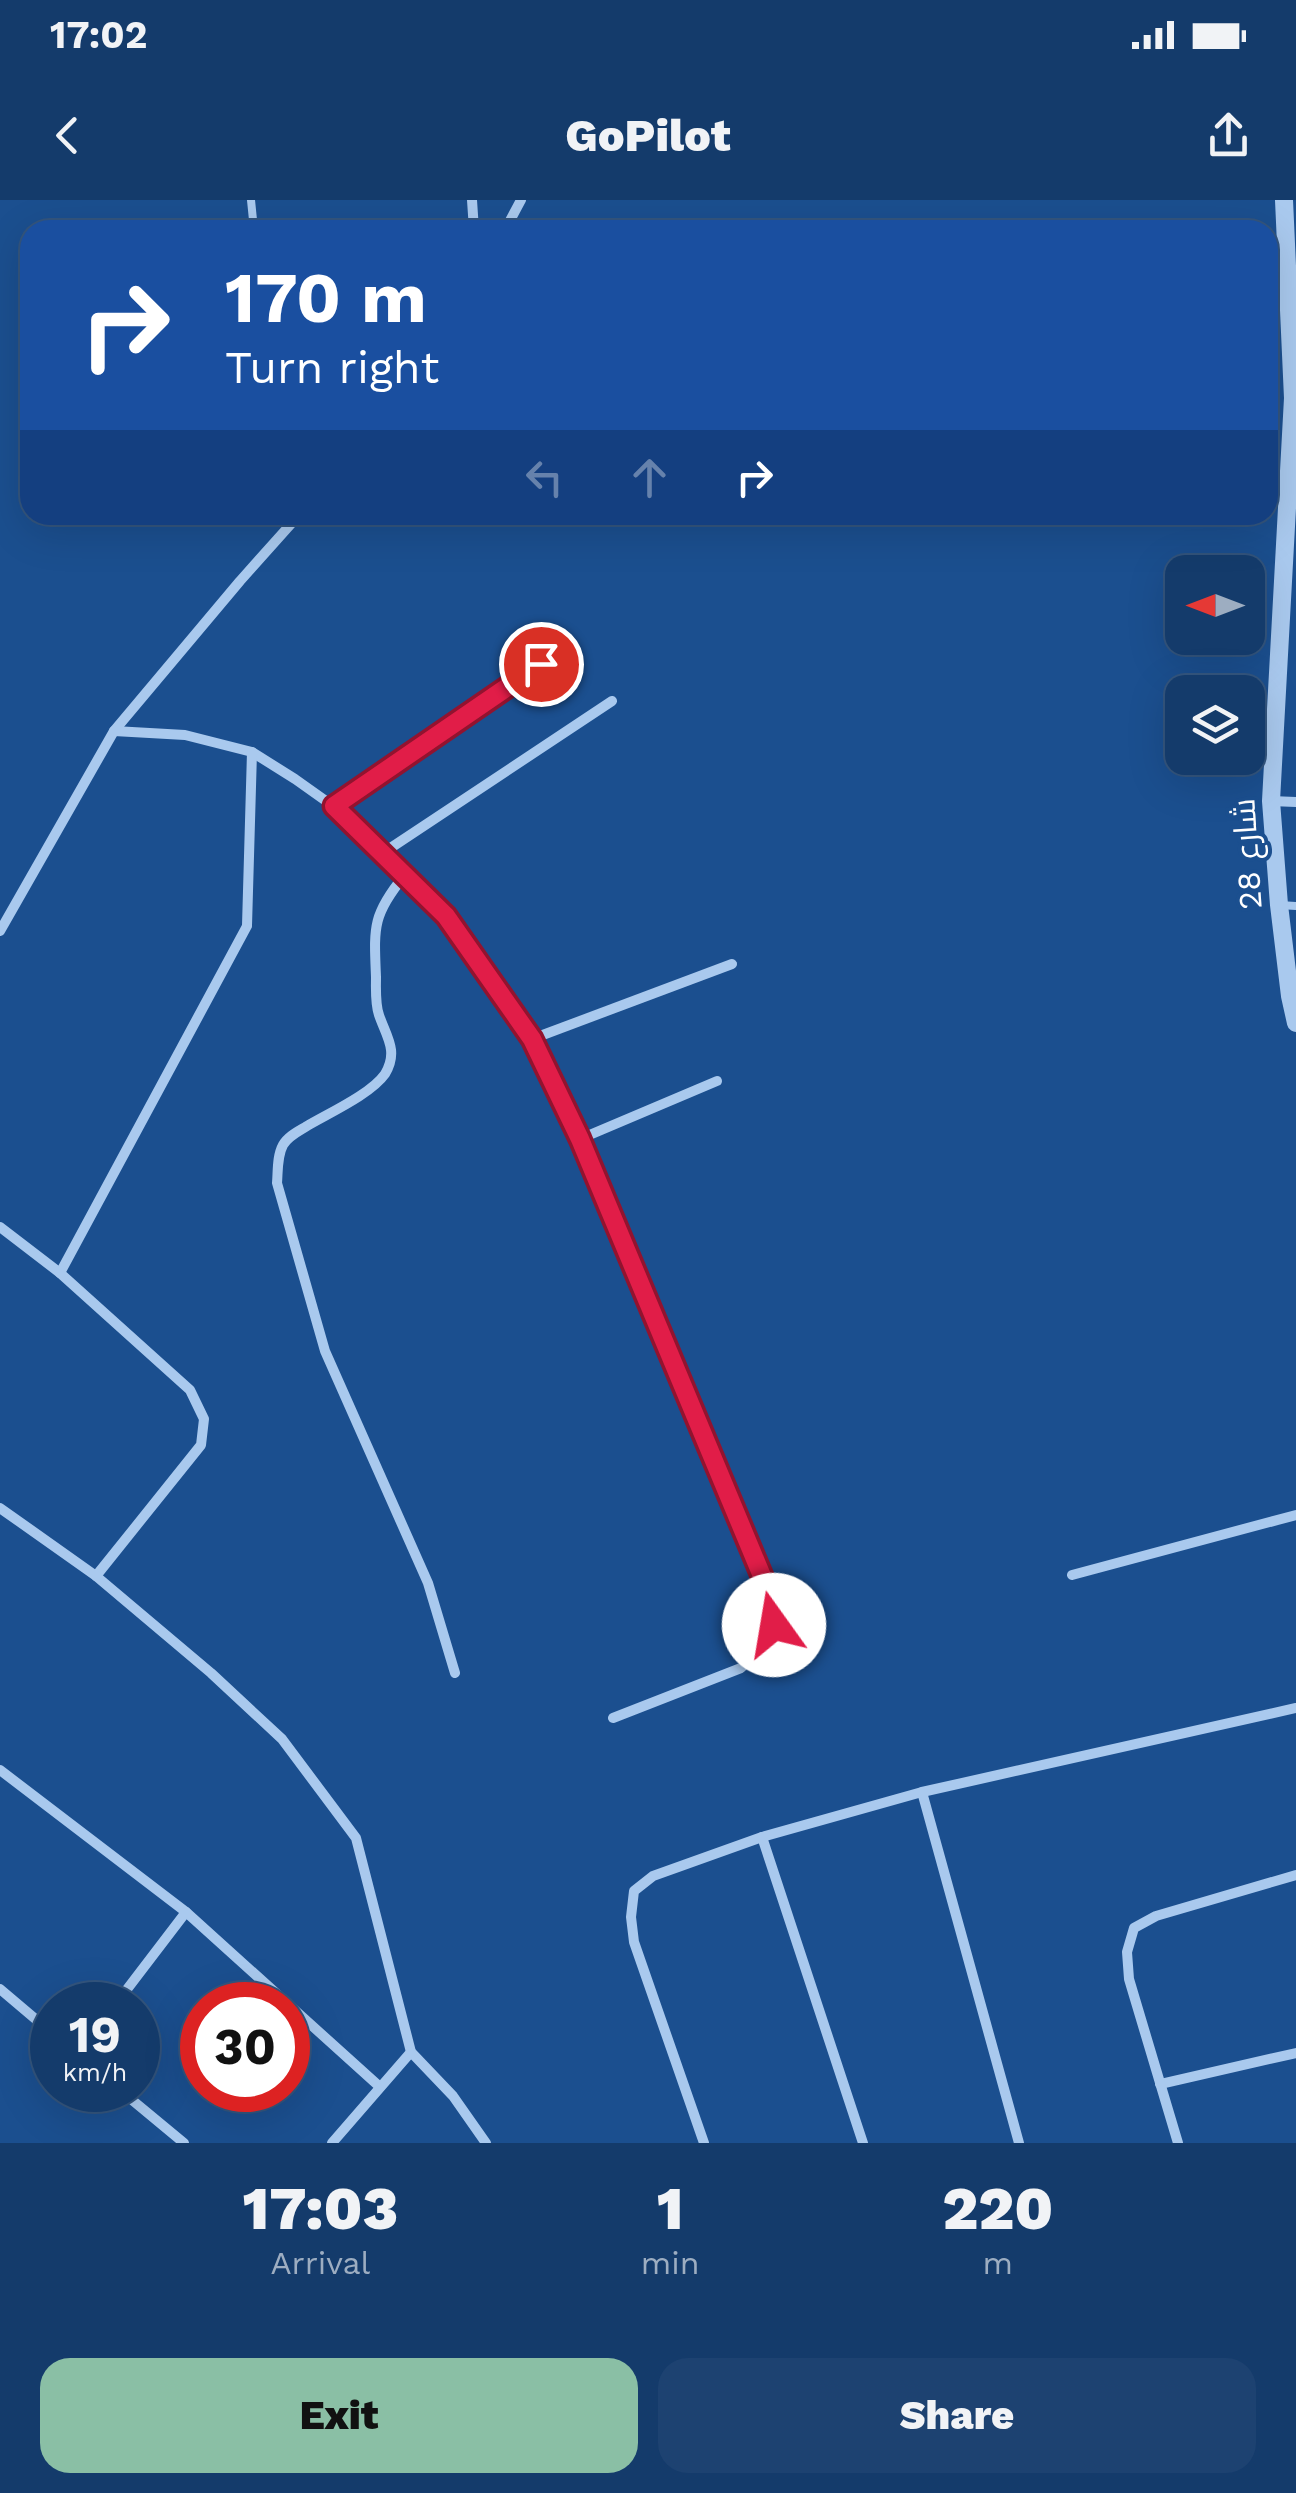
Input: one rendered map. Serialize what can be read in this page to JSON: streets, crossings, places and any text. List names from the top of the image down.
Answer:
{
  "streets": {
    "street": ["شارع 28"]
  },
  "north": "left",
  "page": {
    "status": "17:02",
    "header": "GoPilot",
    "turn": ["170 m", "Turn right"],
    "speed": "19 km/h",
    "limit": "30",
    "eta": [
      "17:03",
      "Arrival",
      "1",
      "min",
      "220",
      "m"
    ],
    "buttons": ["Exit", "Share"]
  }
}
